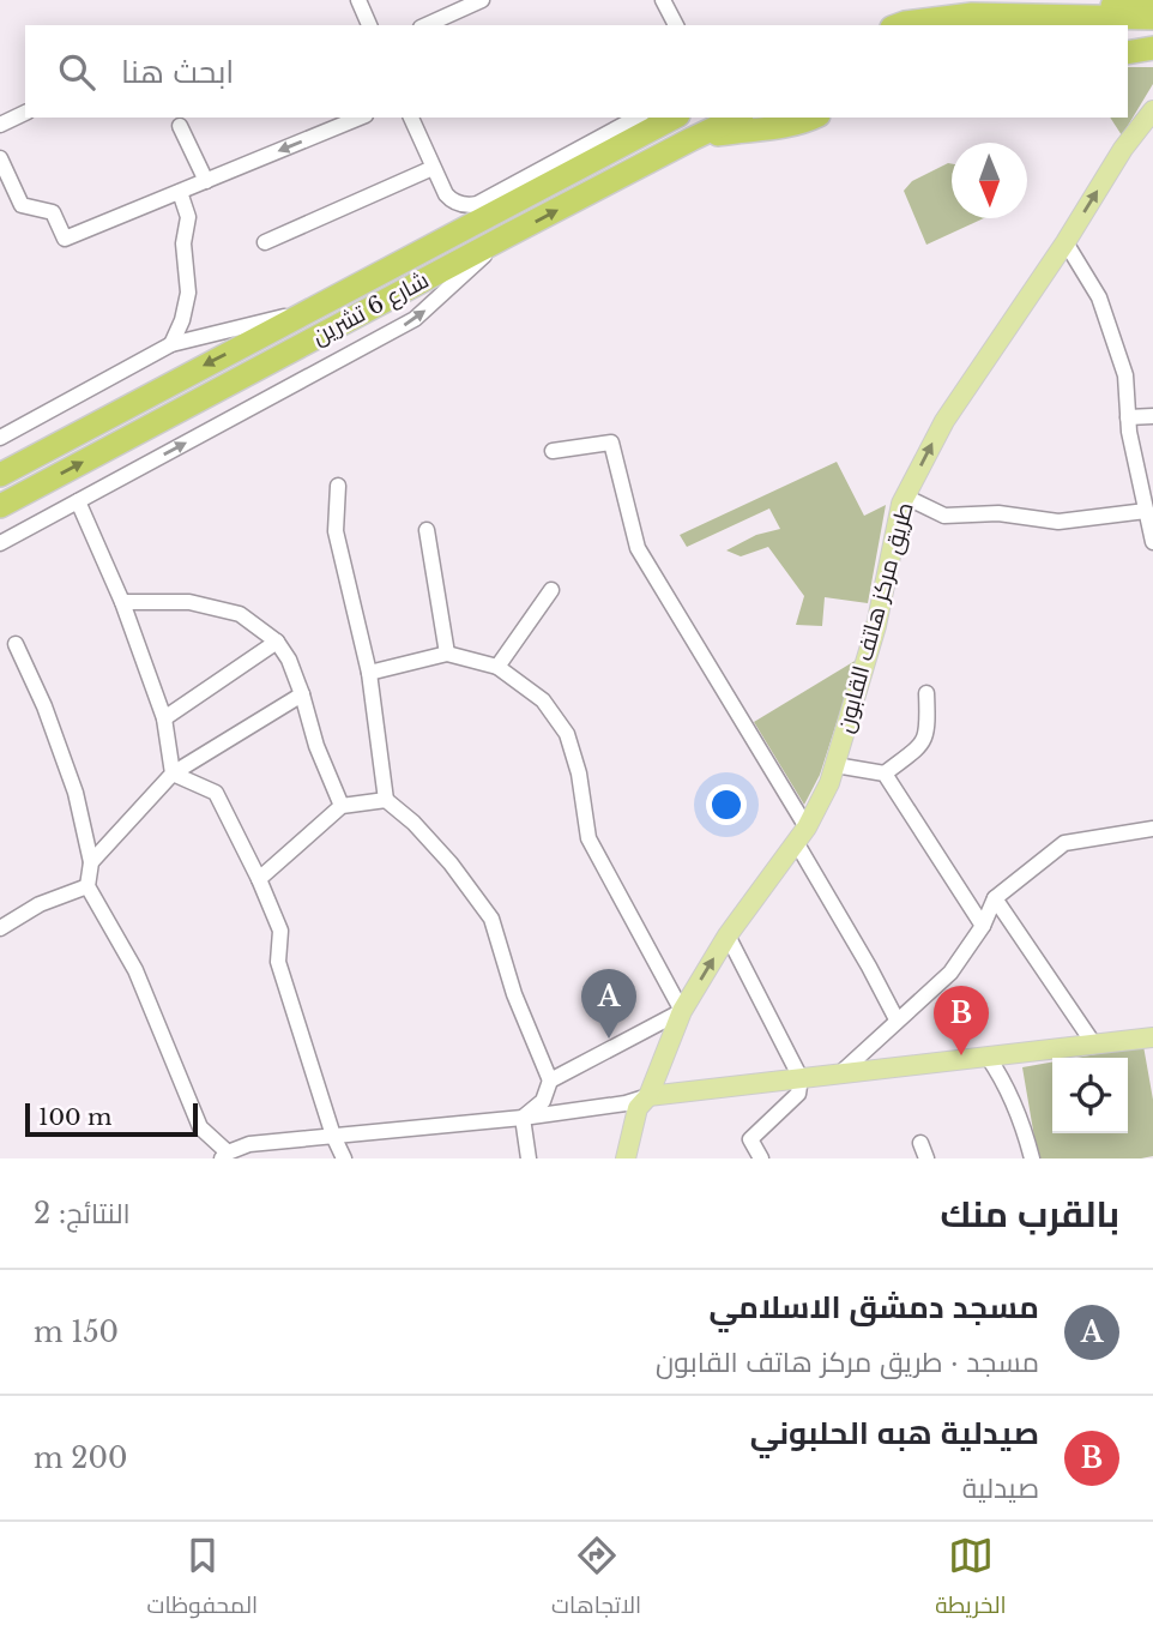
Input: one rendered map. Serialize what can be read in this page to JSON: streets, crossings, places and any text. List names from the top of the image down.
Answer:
{
  "streets": {
    "highway": ["شارع 6 تشرين"],
    "main road": ["طريق مركز هاتف القابون"]
  },
  "one_way": ["طريق مركز هاتف القابون"],
  "scale_bar": "100 m",
  "north": "bottom",
  "page": {
    "search": "ابحث هنا",
    "pins": ["A", "B"],
    "scale": "100 m",
    "heading": ["بالقرب منك", "النتائج: 2"],
    "list": [
      {
        "mark": "A",
        "name": "مسجد دمشق الاسلامي",
        "note": "مسجد · طريق مركز هاتف القابون",
        "value": "150 m"
      },
      {
        "mark": "B",
        "name": "صيدلية هبه الحلبوني",
        "note": "صيدلية",
        "value": "200 m"
      }
    ],
    "nav": ["الخريطة", "الاتجاهات", "المحفوظات"]
  }
}
